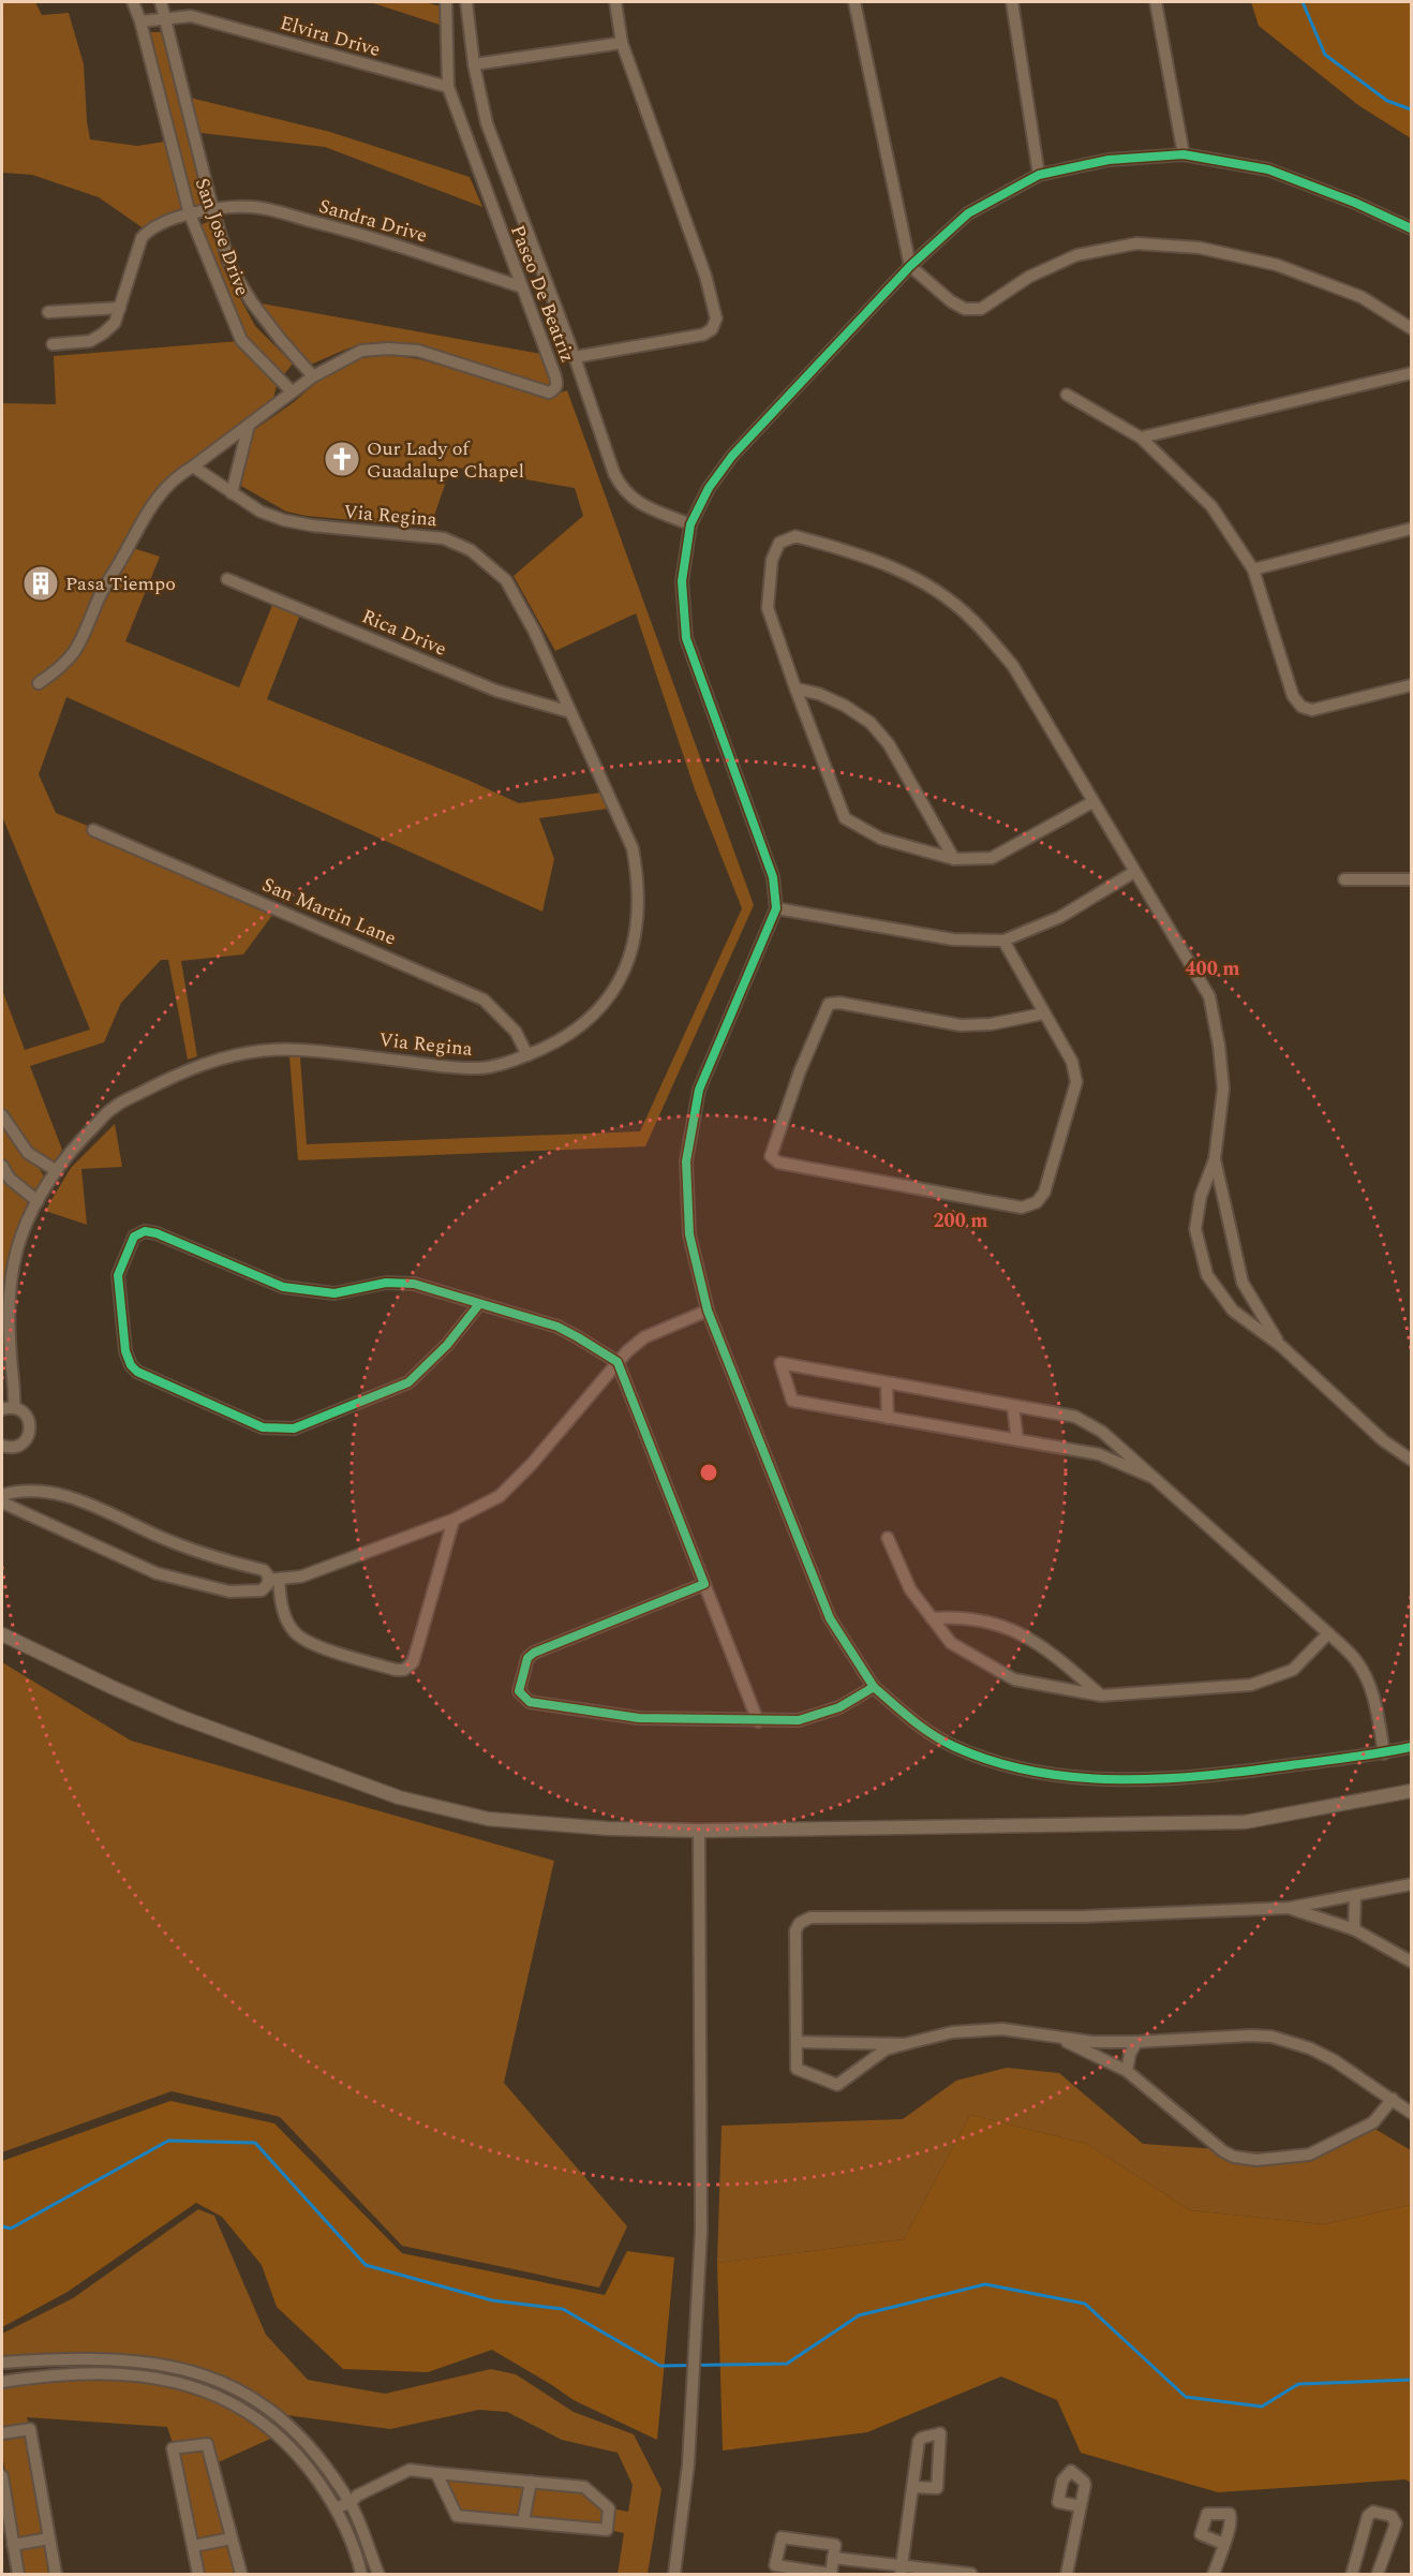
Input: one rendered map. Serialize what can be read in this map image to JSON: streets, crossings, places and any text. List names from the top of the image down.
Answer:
{
  "streets": {
    "street": [
      "Elvira Drive",
      "Sandra Drive",
      "San Jose Drive",
      "Paseo De Beatriz",
      "Via Regina",
      "Rica Drive",
      "San Martin Lane"
    ]
  },
  "crossings": [
    ["Elvira Drive", "San Jose Drive"],
    ["Elvira Drive", "Paseo De Beatriz"],
    ["Sandra Drive", "San Jose Drive"],
    ["Sandra Drive", "Paseo De Beatriz"],
    ["San Jose Drive", "Paseo De Beatriz"],
    ["Via Regina", "Rica Drive"],
    ["Via Regina", "San Martin Lane"]
  ],
  "places": {
    "church": ["Our Lady of Guadalupe Chapel"],
    "building": ["Pasa Tiempo"]
  },
  "rings": ["400 m", "200 m"]
}
